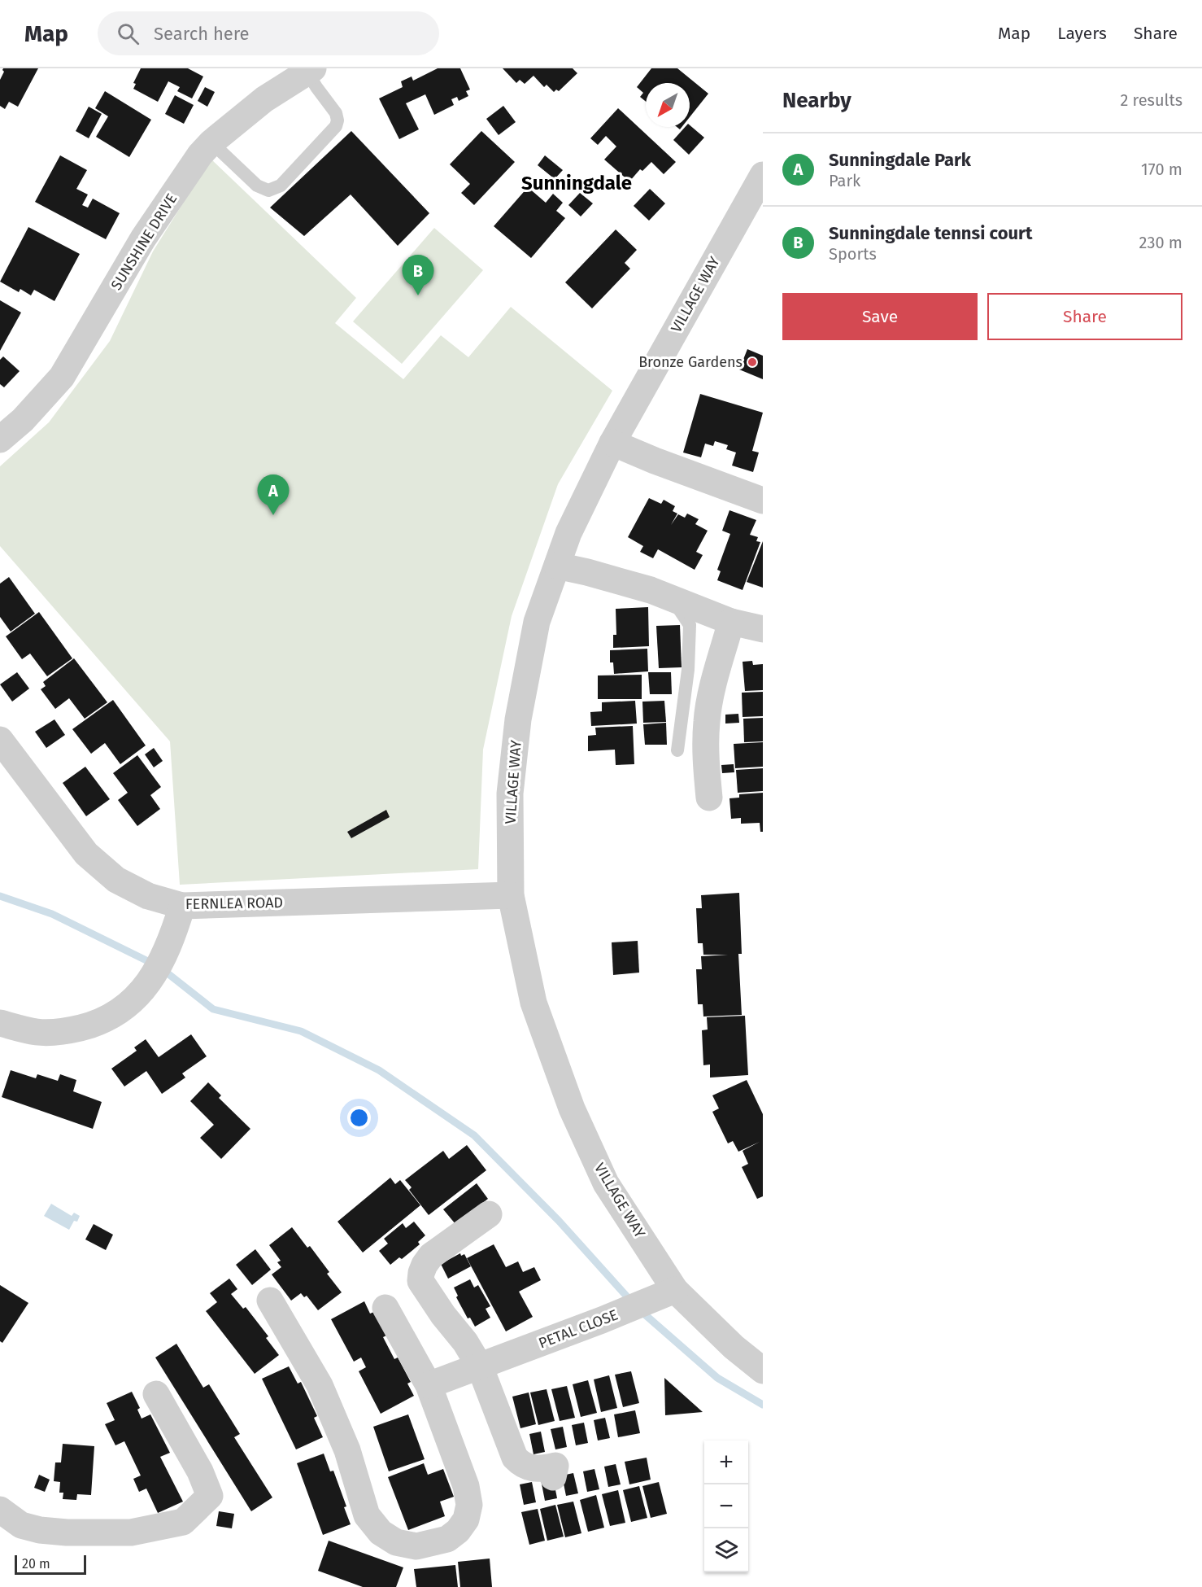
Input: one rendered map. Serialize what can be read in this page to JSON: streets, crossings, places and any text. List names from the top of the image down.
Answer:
{
  "streets": {
    "street": [
      "SUNSHINE DRIVE",
      "VILLAGE WAY",
      "FERNLEA ROAD",
      "PETAL CLOSE"
    ]
  },
  "crossings": [
    ["VILLAGE WAY", "FERNLEA ROAD"],
    ["VILLAGE WAY", "PETAL CLOSE"]
  ],
  "districts": ["Sunningdale"],
  "places": ["Bronze Gardens"],
  "scale_bar": "20 m",
  "north": "bottom left",
  "page": {
    "header": "Map",
    "search": "Search here",
    "nav": ["Map", "Layers", "Share"],
    "heading": ["Nearby", "2 results"],
    "list": [
      {
        "mark": "A",
        "name": "Sunningdale Park",
        "note": "Park",
        "value": "170 m"
      },
      {
        "mark": "B",
        "name": "Sunningdale tennsi court",
        "note": "Sports",
        "value": "230 m"
      }
    ],
    "pins": ["B", "A"],
    "buttons": ["Save", "Share"],
    "map_buttons": ["+", "−"],
    "scale": "20 m"
  }
}
